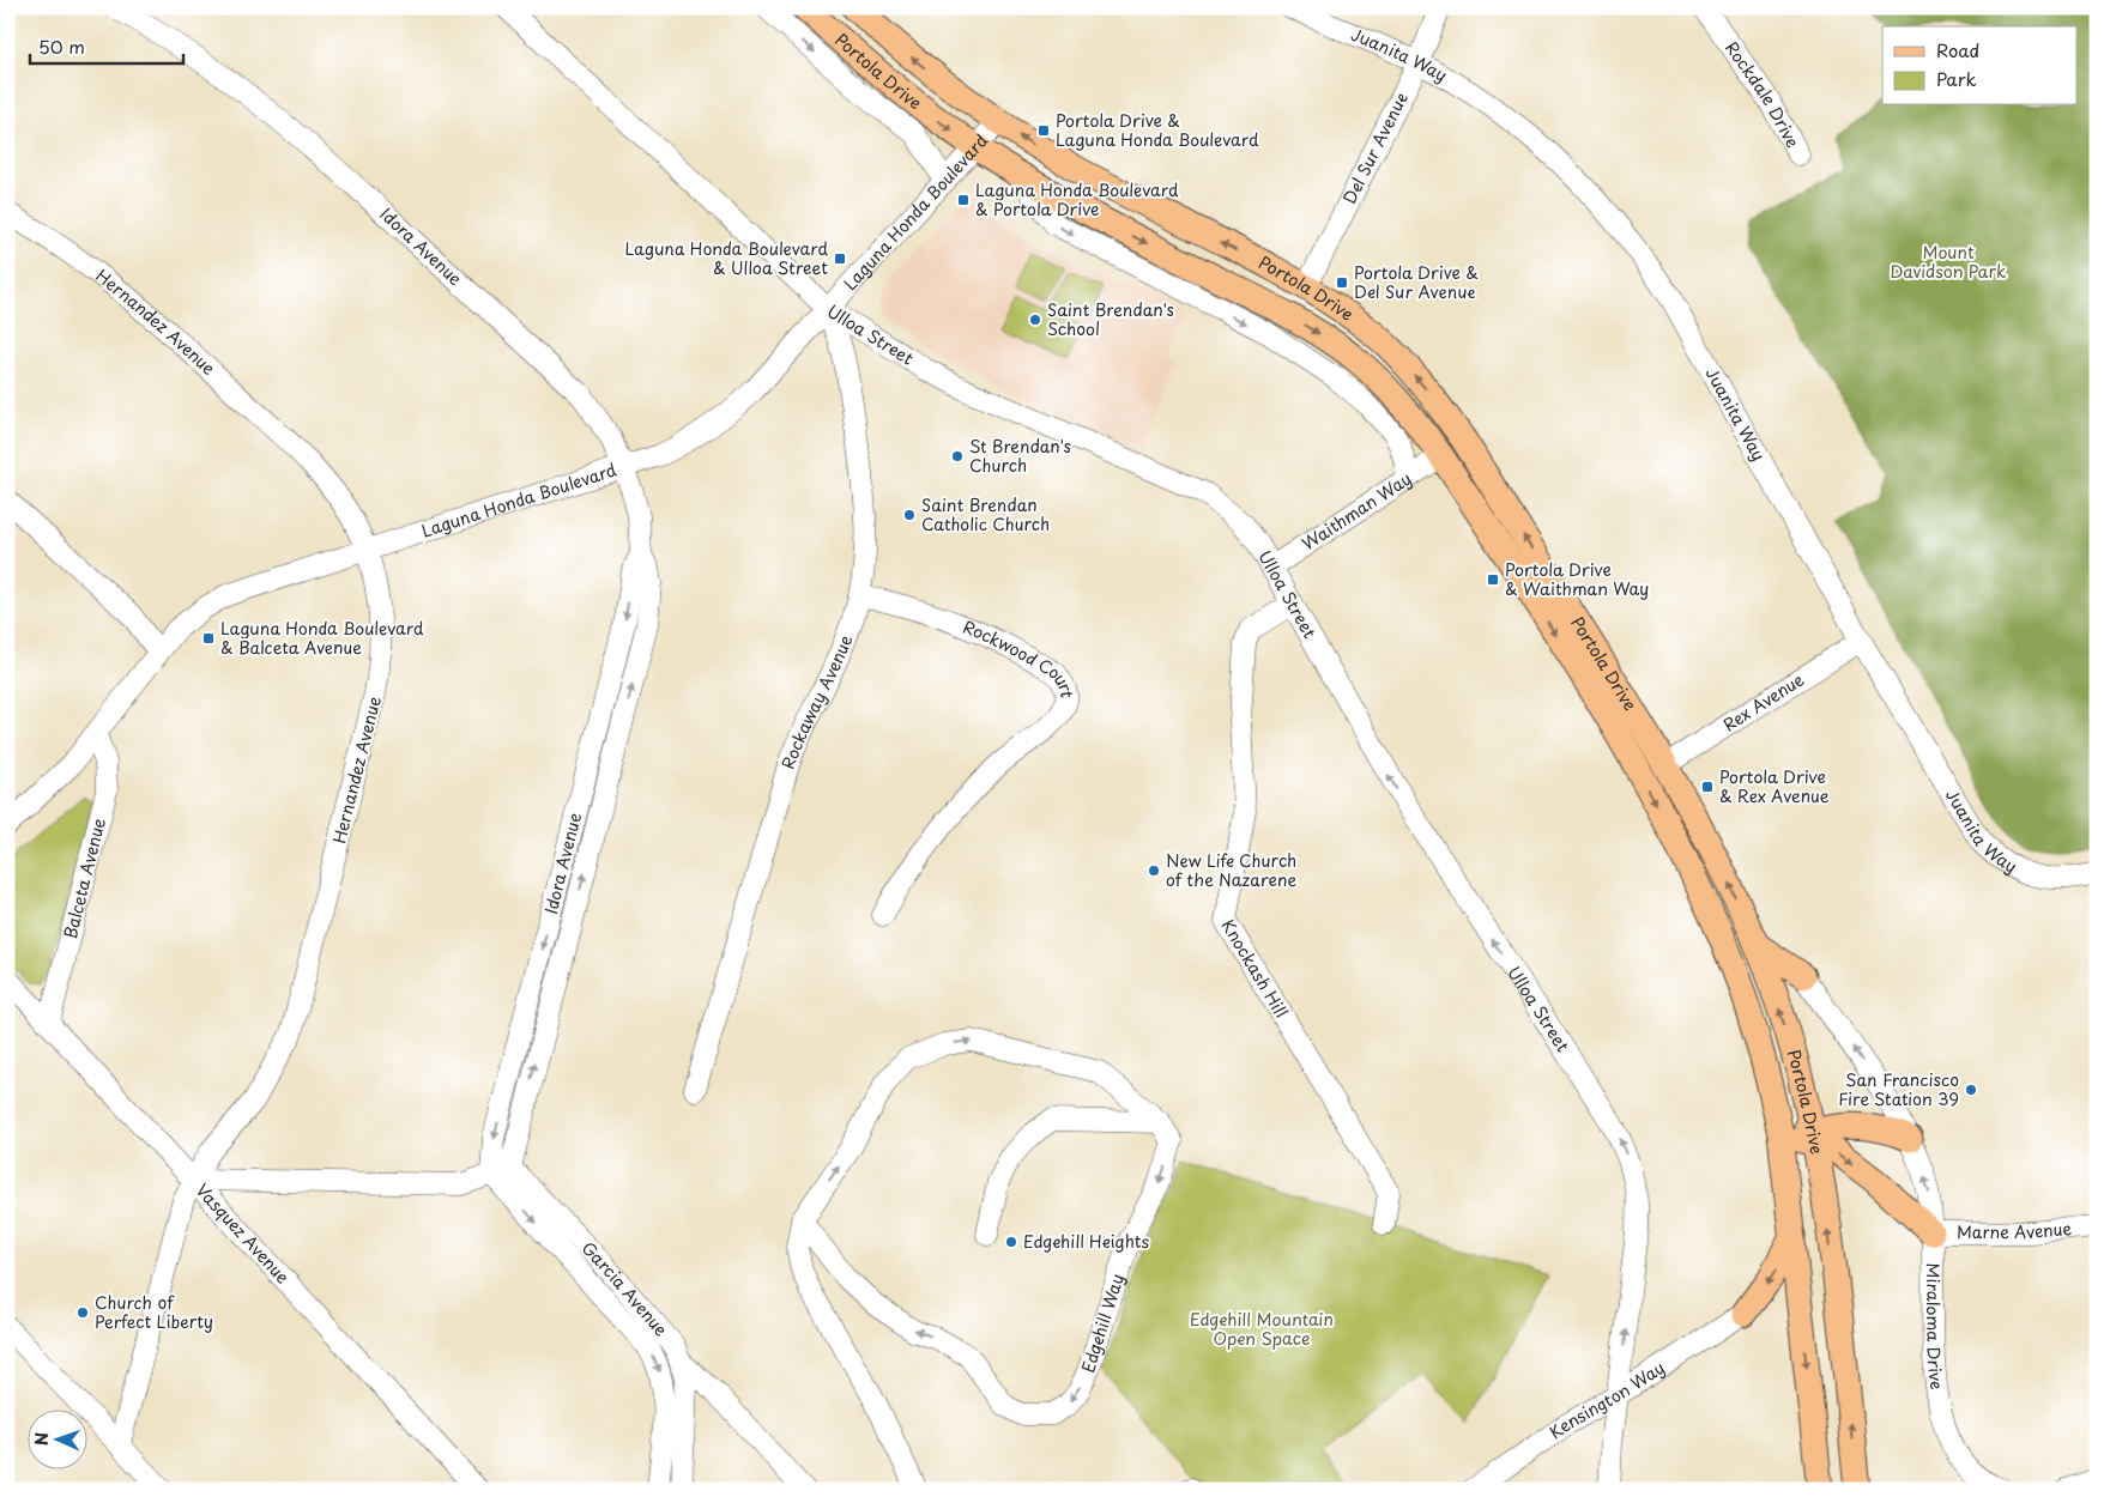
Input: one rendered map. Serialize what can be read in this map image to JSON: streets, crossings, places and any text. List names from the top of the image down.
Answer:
{
  "streets": {
    "main road": ["Portola Drive"],
    "street": [
      "Juanita Way",
      "Rockdale Drive",
      "Del Sur Avenue",
      "Laguna Honda Boulevard",
      "Idora Avenue",
      "Hernandez Avenue",
      "Ulloa Street",
      "Waithman Way",
      "Rockwood Court",
      "Rockaway Avenue",
      "Rex Avenue",
      "Balceta Avenue",
      "Knockash Hill",
      "Marne Avenue",
      "Vasquez Avenue",
      "Garcia Avenue",
      "Edgehill Way",
      "Miraloma Drive",
      "Kensington Way"
    ]
  },
  "crossings": [
    ["Juanita Way", "Del Sur Avenue"],
    ["Juanita Way", "Rex Avenue"],
    ["Portola Drive", "Del Sur Avenue"],
    ["Portola Drive", "Laguna Honda Boulevard"],
    ["Portola Drive", "Waithman Way"],
    ["Portola Drive", "Rex Avenue"],
    ["Laguna Honda Boulevard", "Idora Avenue"],
    ["Laguna Honda Boulevard", "Hernandez Avenue"],
    ["Laguna Honda Boulevard", "Ulloa Street"],
    ["Laguna Honda Boulevard", "Rockaway Avenue"],
    ["Laguna Honda Boulevard", "Balceta Avenue"],
    ["Idora Avenue", "Garcia Avenue"],
    ["Hernandez Avenue", "Vasquez Avenue"],
    ["Ulloa Street", "Waithman Way"],
    ["Ulloa Street", "Rockaway Avenue"],
    ["Ulloa Street", "Knockash Hill"],
    ["Ulloa Street", "Kensington Way"],
    ["Rockwood Court", "Rockaway Avenue"],
    ["Balceta Avenue", "Vasquez Avenue"],
    ["Marne Avenue", "Miraloma Drive"]
  ],
  "one_way": ["Ulloa Street"],
  "parks": ["Mount Davidson Park", "Edgehill Mountain Open Space"],
  "places": {
    "transit": [
      "Portola Drive & Laguna Honda Boulevard",
      "Laguna Honda Boulevard & Portola Drive",
      "Laguna Honda Boulevard & Ulloa Street",
      "Portola Drive & Del Sur Avenue",
      "Portola Drive & Waithman Way",
      "Laguna Honda Boulevard & Balceta Avenue",
      "Portola Drive & Rex Avenue"
    ],
    "other": [
      "Saint Brendan's School",
      "St Brendan's Church",
      "Saint Brendan Catholic Church",
      "New Life Church of the Nazarene",
      "San Francisco Fire Station 39",
      "Edgehill Heights",
      "Church of Perfect Liberty"
    ]
  },
  "legend": ["Road", "Park"],
  "scale_bar": "50 m",
  "north": "left"
}
